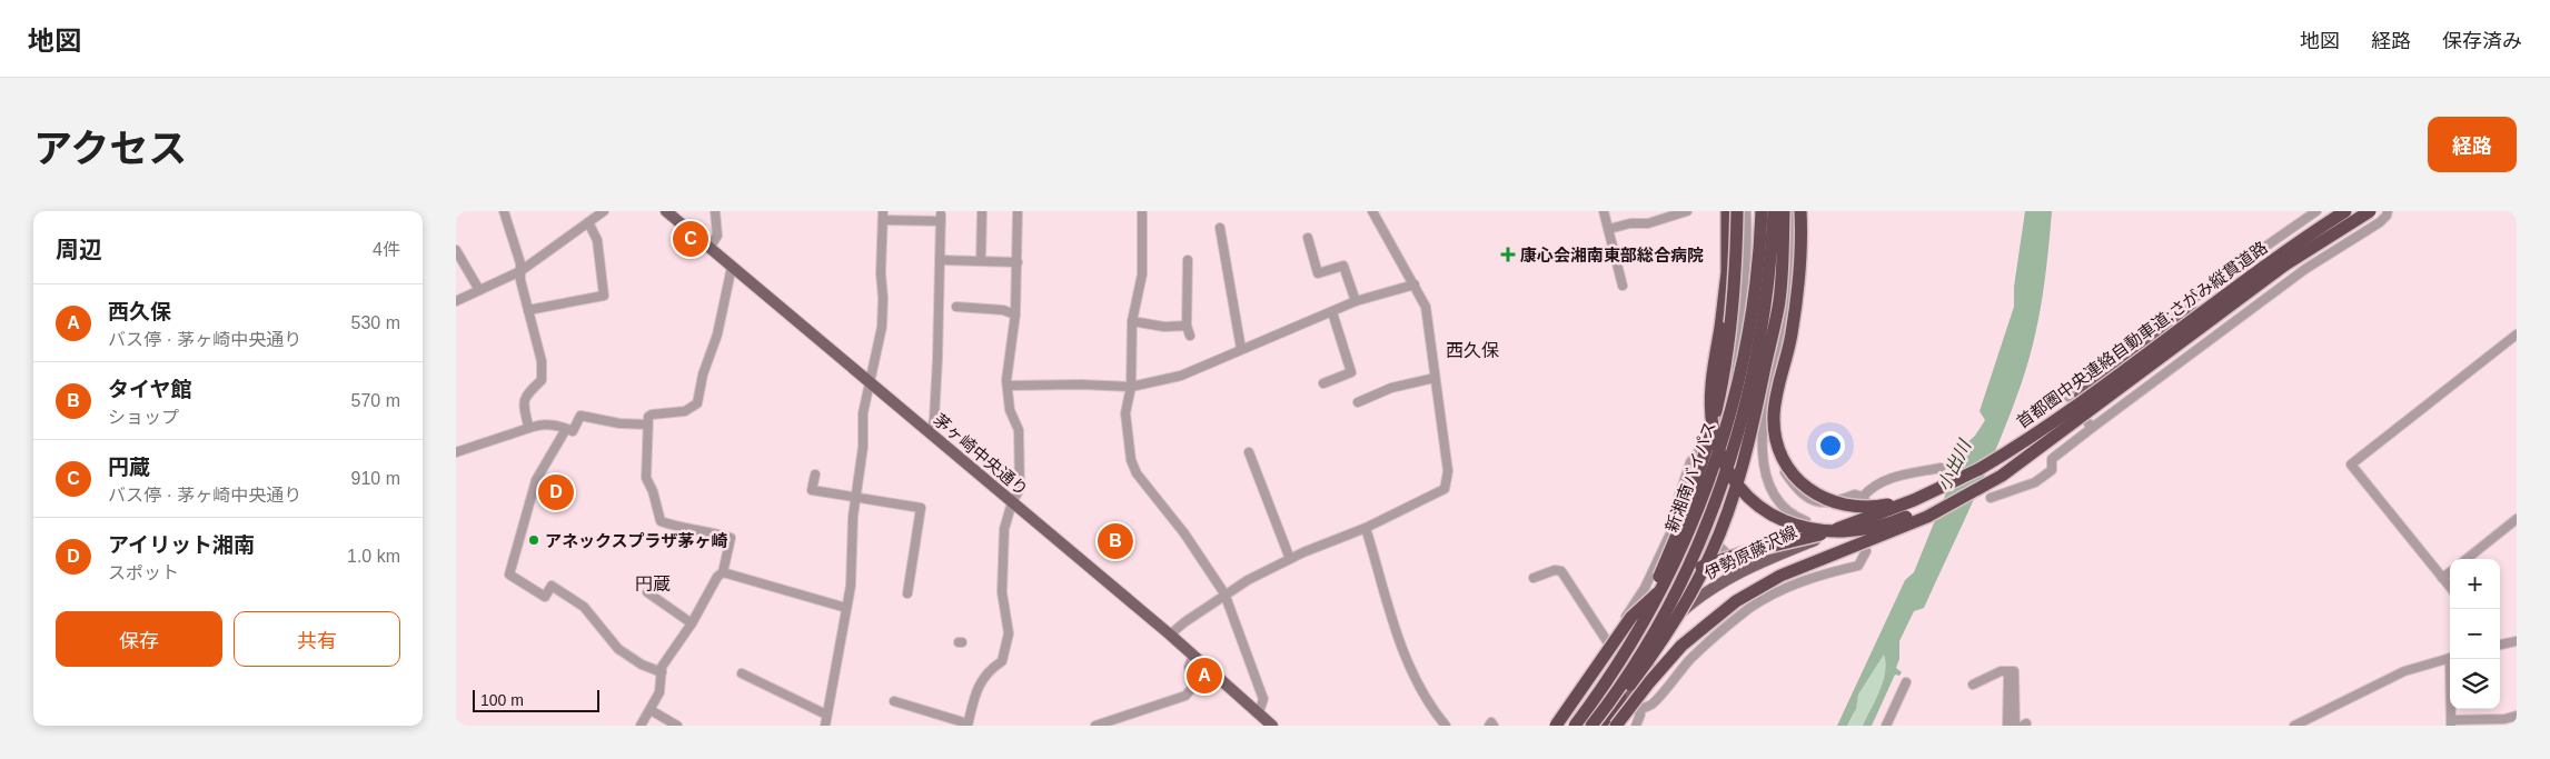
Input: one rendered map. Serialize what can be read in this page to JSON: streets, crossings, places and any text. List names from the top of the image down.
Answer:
{
  "streets": {
    "highway": ["首都圏中央連絡自動車道;さがみ縦貫道路", "新湘南バイパス"],
    "main road": ["茅ヶ崎中央通り", "伊勢原藤沢線"]
  },
  "crossings": [
    ["首都圏中央連絡自動車道;さがみ縦貫道路", "伊勢原藤沢線"],
    ["新湘南バイパス", "伊勢原藤沢線"]
  ],
  "districts": ["西久保", "円蔵"],
  "water": ["小出川"],
  "places": {
    "health": ["康心会湘南東部総合病院"],
    "other": ["アネックスプラザ茅ヶ崎"]
  },
  "scale_bar": "100 m",
  "page": {
    "header": "地図",
    "nav": ["地図", "経路", "保存済み"],
    "title": "アクセス",
    "buttons": [
      "経路",
      ["保存", "共有"]
    ],
    "heading": ["周辺", "4件"],
    "pins": [
      "C",
      "D",
      "B",
      "A"
    ],
    "list": [
      {
        "mark": "A",
        "name": "西久保",
        "note": "バス停 · 茅ヶ崎中央通り",
        "value": "530 m"
      },
      {
        "mark": "B",
        "name": "タイヤ館",
        "note": "ショップ",
        "value": "570 m"
      },
      {
        "mark": "C",
        "name": "円蔵",
        "note": "バス停 · 茅ヶ崎中央通り",
        "value": "910 m"
      },
      {
        "mark": "D",
        "name": "アイリット湘南",
        "note": "スポット",
        "value": "1.0 km"
      }
    ],
    "map_buttons": ["+", "−"],
    "scale": "100 m"
  }
}
